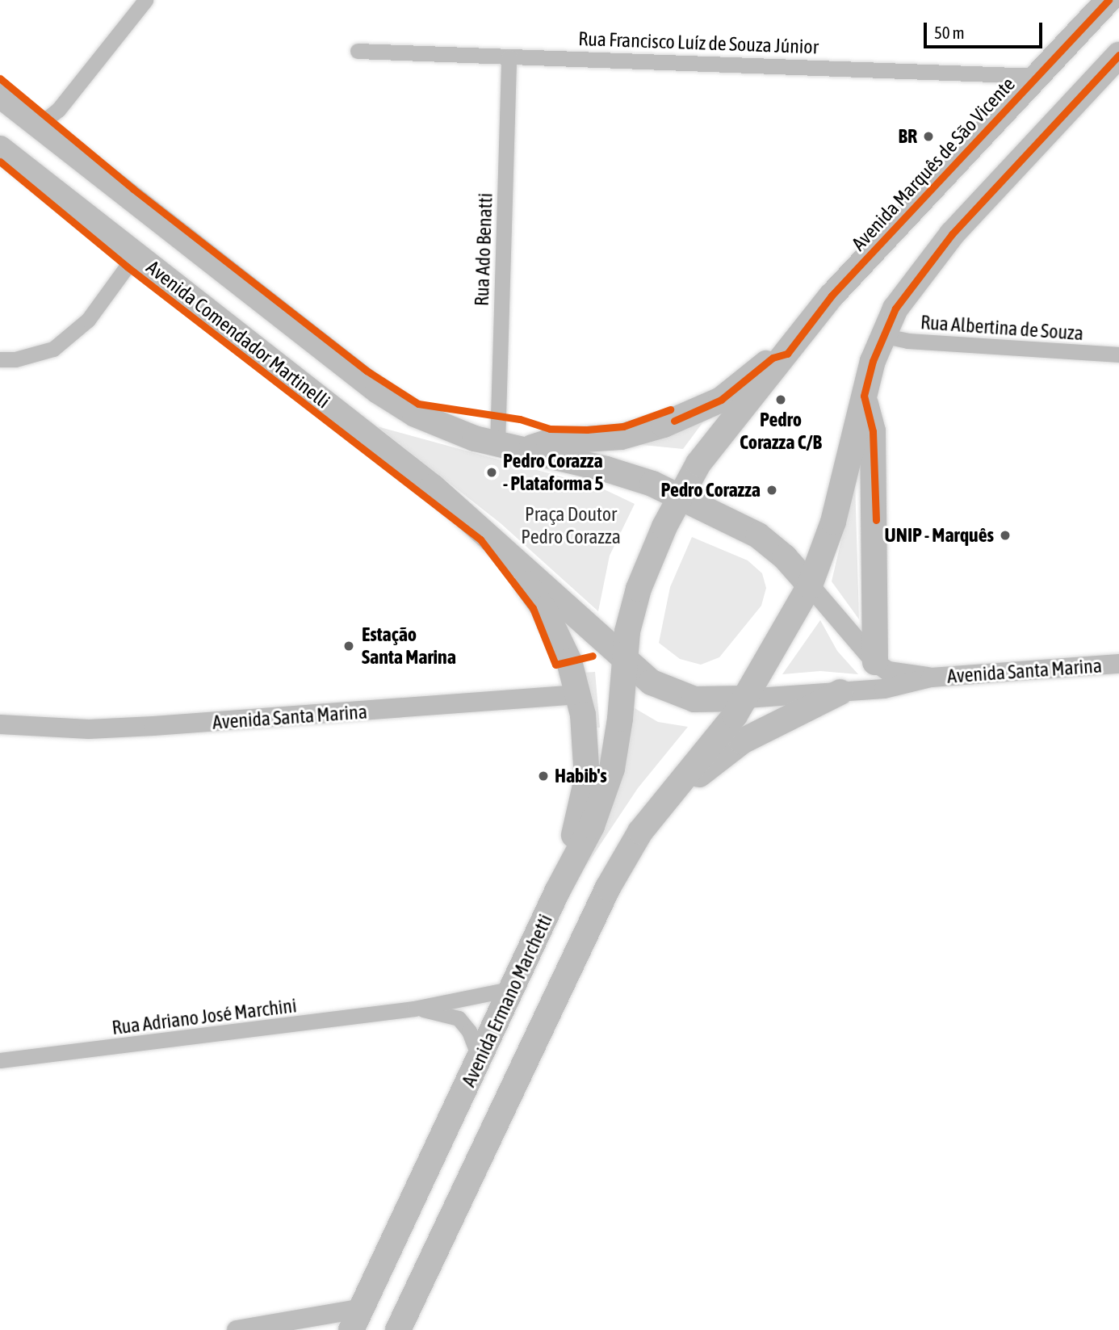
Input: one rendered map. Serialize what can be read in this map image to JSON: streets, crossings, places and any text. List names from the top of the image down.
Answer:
{
  "streets": {
    "main road": ["Avenida Marquês de São Vicente", "Avenida Comendador Martinelli", "Avenida Ermano Marchetti"],
    "street": [
      "Rua Francisco Luíz de Souza Júnior",
      "Rua Ado Benatti",
      "Rua Albertina de Souza",
      "Avenida Santa Marina",
      "Rua Adriano José Marchini"
    ]
  },
  "crossings": [
    ["Rua Francisco Luíz de Souza Júnior", "Avenida Marquês de São Vicente"],
    ["Rua Francisco Luíz de Souza Júnior", "Rua Ado Benatti"],
    ["Avenida Marquês de São Vicente", "Avenida Comendador Martinelli"],
    ["Avenida Marquês de São Vicente", "Avenida Santa Marina"],
    ["Avenida Marquês de São Vicente", "Avenida Ermano Marchetti"],
    ["Rua Ado Benatti", "Avenida Comendador Martinelli"],
    ["Avenida Comendador Martinelli", "Avenida Santa Marina"],
    ["Avenida Comendador Martinelli", "Avenida Ermano Marchetti"],
    ["Avenida Santa Marina", "Avenida Ermano Marchetti"],
    ["Avenida Ermano Marchetti", "Rua Adriano José Marchini"]
  ],
  "parks": ["Praça Doutor Pedro Corazza"],
  "places": [
    "BR",
    "Pedro Corazza C/B",
    "Pedro Corazza - Plataforma 5",
    "Pedro Corazza",
    "UNIP - Marquês",
    "Estação Santa Marina",
    "Habib's"
  ],
  "scale_bar": "50 m"
}
